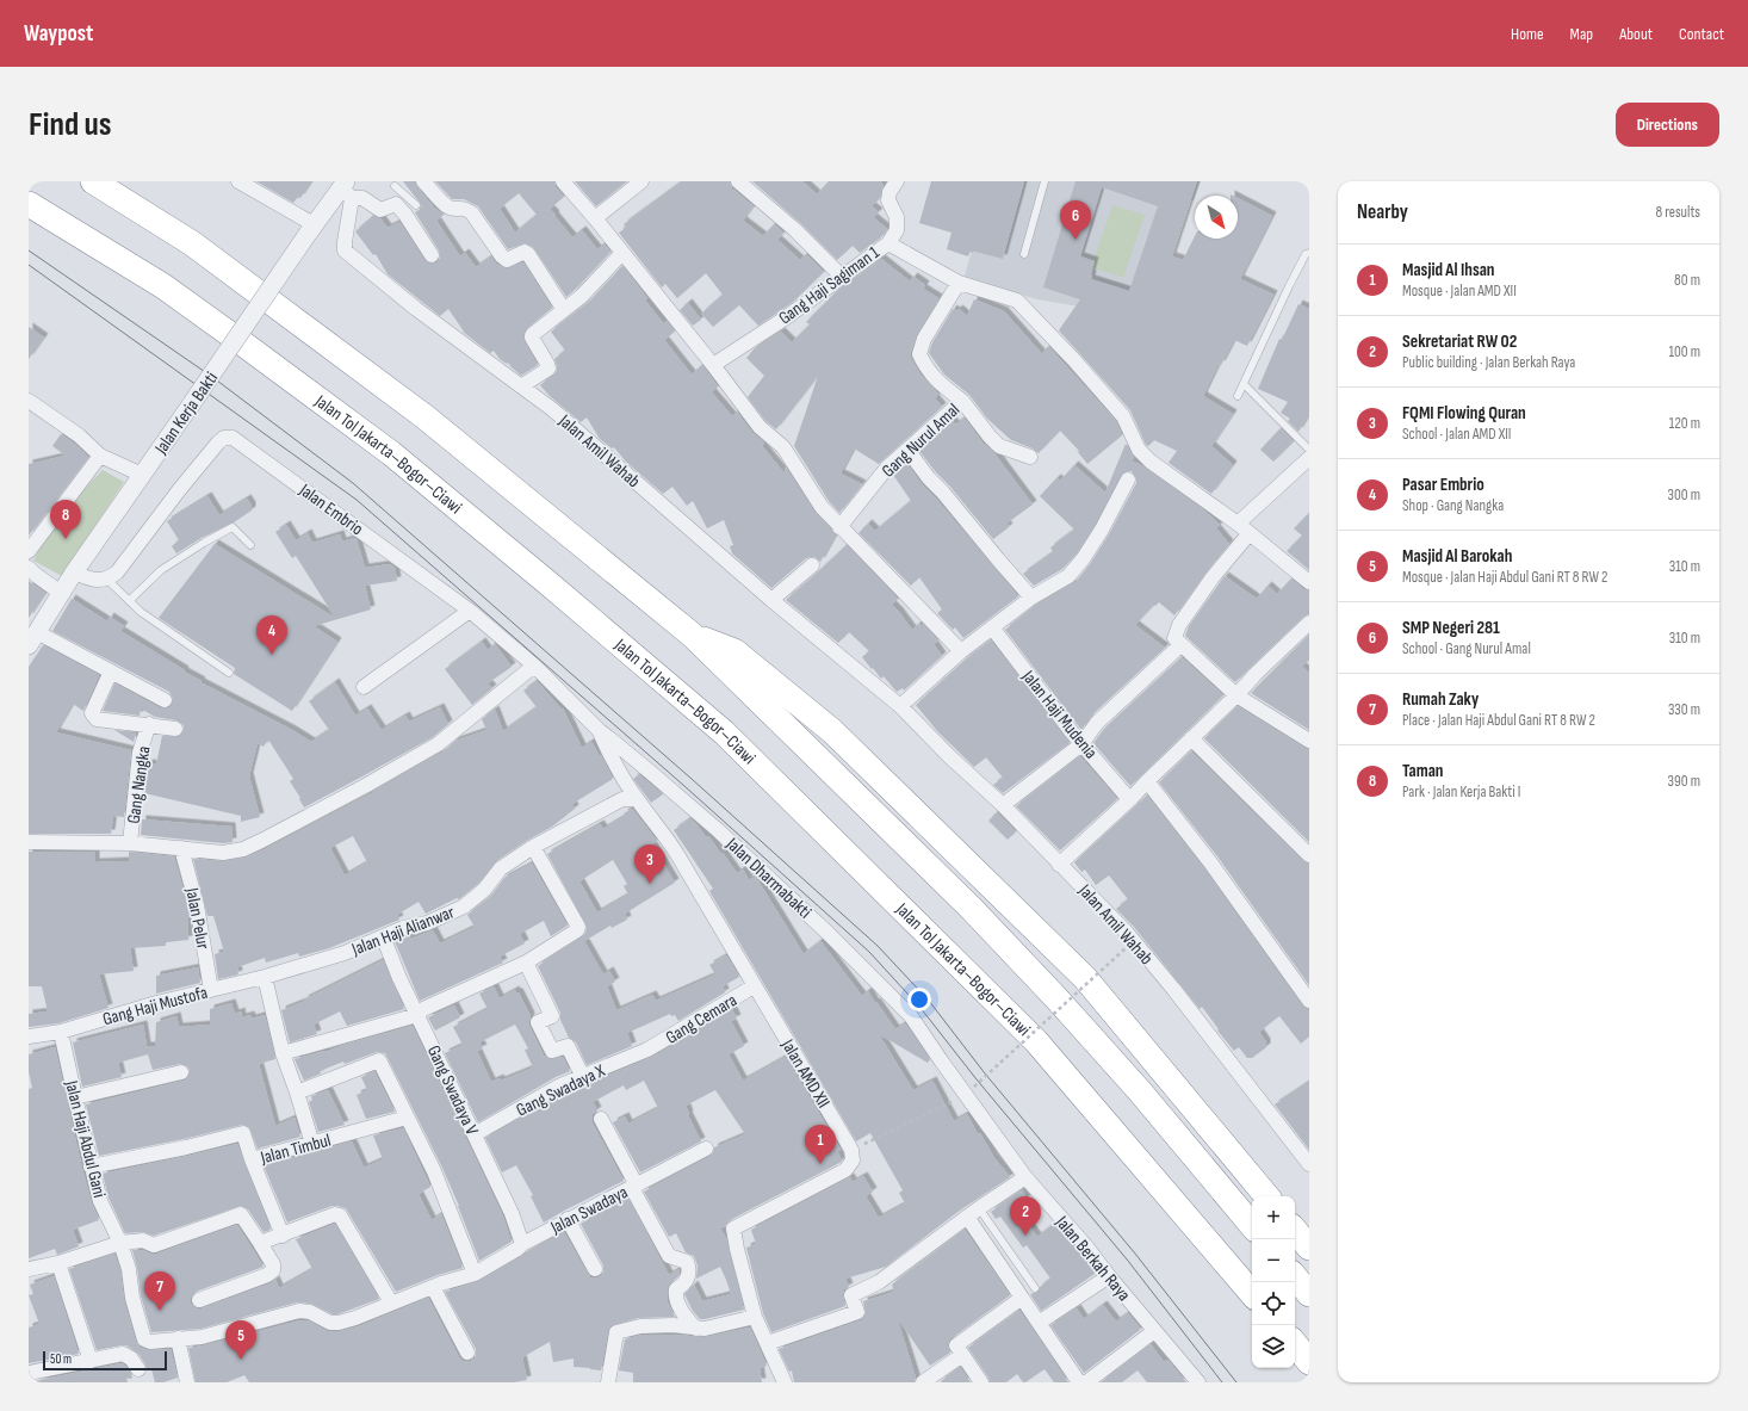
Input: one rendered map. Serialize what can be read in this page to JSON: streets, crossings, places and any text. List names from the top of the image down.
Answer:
{
  "streets": {
    "highway": ["Jalan Tol Jakarta–Bogor–Ciawi"],
    "street": [
      "Gang Haji Sagiman 1",
      "Jalan Kerja Bakti",
      "Gang Nurul Amal",
      "Jalan Amil Wahab",
      "Jalan Embrio",
      "Jalan Haji Mudenia",
      "Gang Nangka",
      "Jalan Dharmabakti",
      "Jalan Pelur",
      "Jalan Haji Alianwar",
      "Gang Haji Mustofa",
      "Gang Cemara",
      "Jalan AMD XII",
      "Gang Swadaya V",
      "Gang Swadaya X",
      "Jalan Haji Abdul Gani",
      "Jalan Timbul",
      "Jalan Swadaya",
      "Jalan Berkah Raya"
    ]
  },
  "crossings": [
    ["Jalan Kerja Bakti", "Jalan Amil Wahab"],
    ["Jalan Embrio", "Gang Nangka"],
    ["Jalan Embrio", "Jalan Dharmabakti"],
    ["Jalan Embrio", "Jalan AMD XII"],
    ["Gang Nangka", "Jalan Pelur"],
    ["Jalan Dharmabakti", "Jalan AMD XII"],
    ["Jalan Dharmabakti", "Jalan Berkah Raya"],
    ["Jalan Pelur", "Gang Haji Mustofa"],
    ["Jalan Haji Alianwar", "Gang Haji Mustofa"],
    ["Jalan Haji Alianwar", "Jalan AMD XII"],
    ["Jalan Haji Alianwar", "Gang Swadaya V"],
    ["Gang Haji Mustofa", "Jalan Haji Abdul Gani"],
    ["Gang Cemara", "Jalan AMD XII"],
    ["Gang Cemara", "Gang Swadaya X"],
    ["Gang Swadaya V", "Gang Swadaya X"],
    ["Gang Swadaya V", "Jalan Swadaya"],
    ["Jalan Haji Abdul Gani", "Jalan Timbul"],
    ["Jalan Haji Abdul Gani", "Jalan Swadaya"]
  ],
  "scale_bar": "50 m",
  "north": "bottom right",
  "page": {
    "header": "Waypost",
    "nav": [
      "Home",
      "Map",
      "About",
      "Contact"
    ],
    "buttons": "Directions",
    "title": "Find us",
    "heading": ["Nearby", "8 results"],
    "pins": [
      "6",
      "8",
      "4",
      "3",
      "1",
      "2",
      "7",
      "5"
    ],
    "list": [
      {
        "mark": "1",
        "name": "Masjid Al Ihsan",
        "note": "Mosque · Jalan AMD XII",
        "value": "80 m"
      },
      {
        "mark": "2",
        "name": "Sekretariat RW 02",
        "note": "Public building · Jalan Berkah Raya",
        "value": "100 m"
      },
      {
        "mark": "3",
        "name": "FQMI Flowing Quran",
        "note": "School · Jalan AMD XII",
        "value": "120 m"
      },
      {
        "mark": "4",
        "name": "Pasar Embrio",
        "note": "Shop · Gang Nangka",
        "value": "300 m"
      },
      {
        "mark": "5",
        "name": "Masjid Al Barokah",
        "note": "Mosque · Jalan Haji Abdul Gani RT 8 RW 2",
        "value": "310 m"
      },
      {
        "mark": "6",
        "name": "SMP Negeri 281",
        "note": "School · Gang Nurul Amal",
        "value": "310 m"
      },
      {
        "mark": "7",
        "name": "Rumah Zaky",
        "note": "Place · Jalan Haji Abdul Gani RT 8 RW 2",
        "value": "330 m"
      },
      {
        "mark": "8",
        "name": "Taman",
        "note": "Park · Jalan Kerja Bakti I",
        "value": "390 m"
      }
    ],
    "map_buttons": ["+", "−"],
    "scale": "50 m"
  }
}
